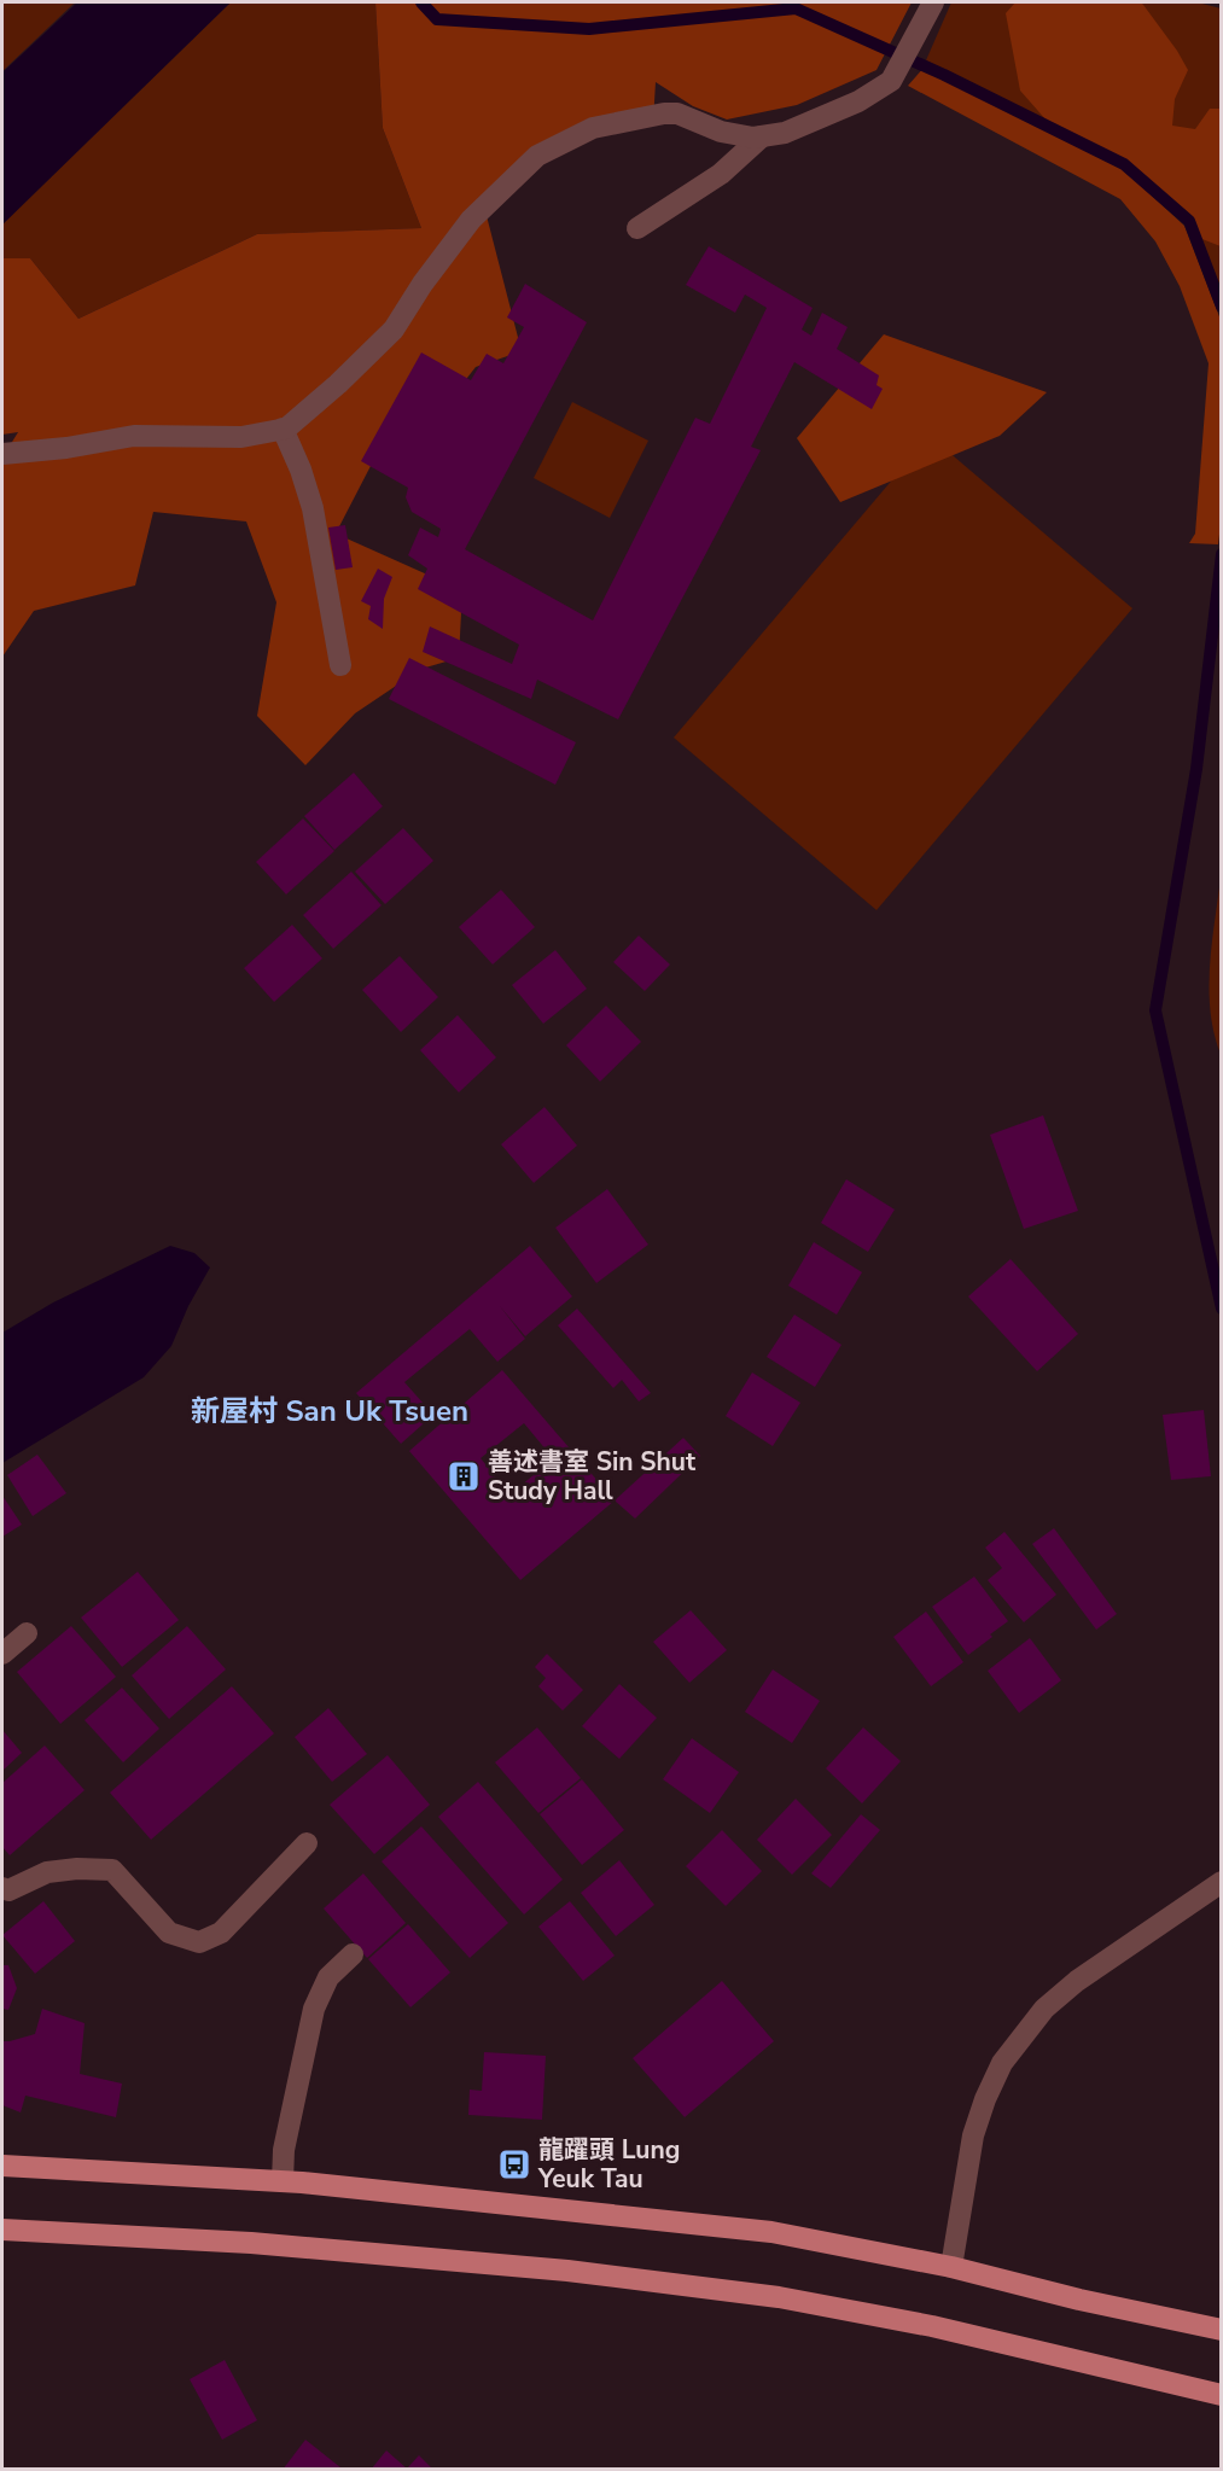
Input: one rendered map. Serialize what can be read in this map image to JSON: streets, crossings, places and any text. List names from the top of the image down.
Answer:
{
  "districts": ["新屋村 San Uk Tsuen"],
  "places": {
    "building": ["善述書室 Sin Shut Study Hall"],
    "bus stop": ["龍躍頭 Lung Yeuk Tau"]
  }
}
